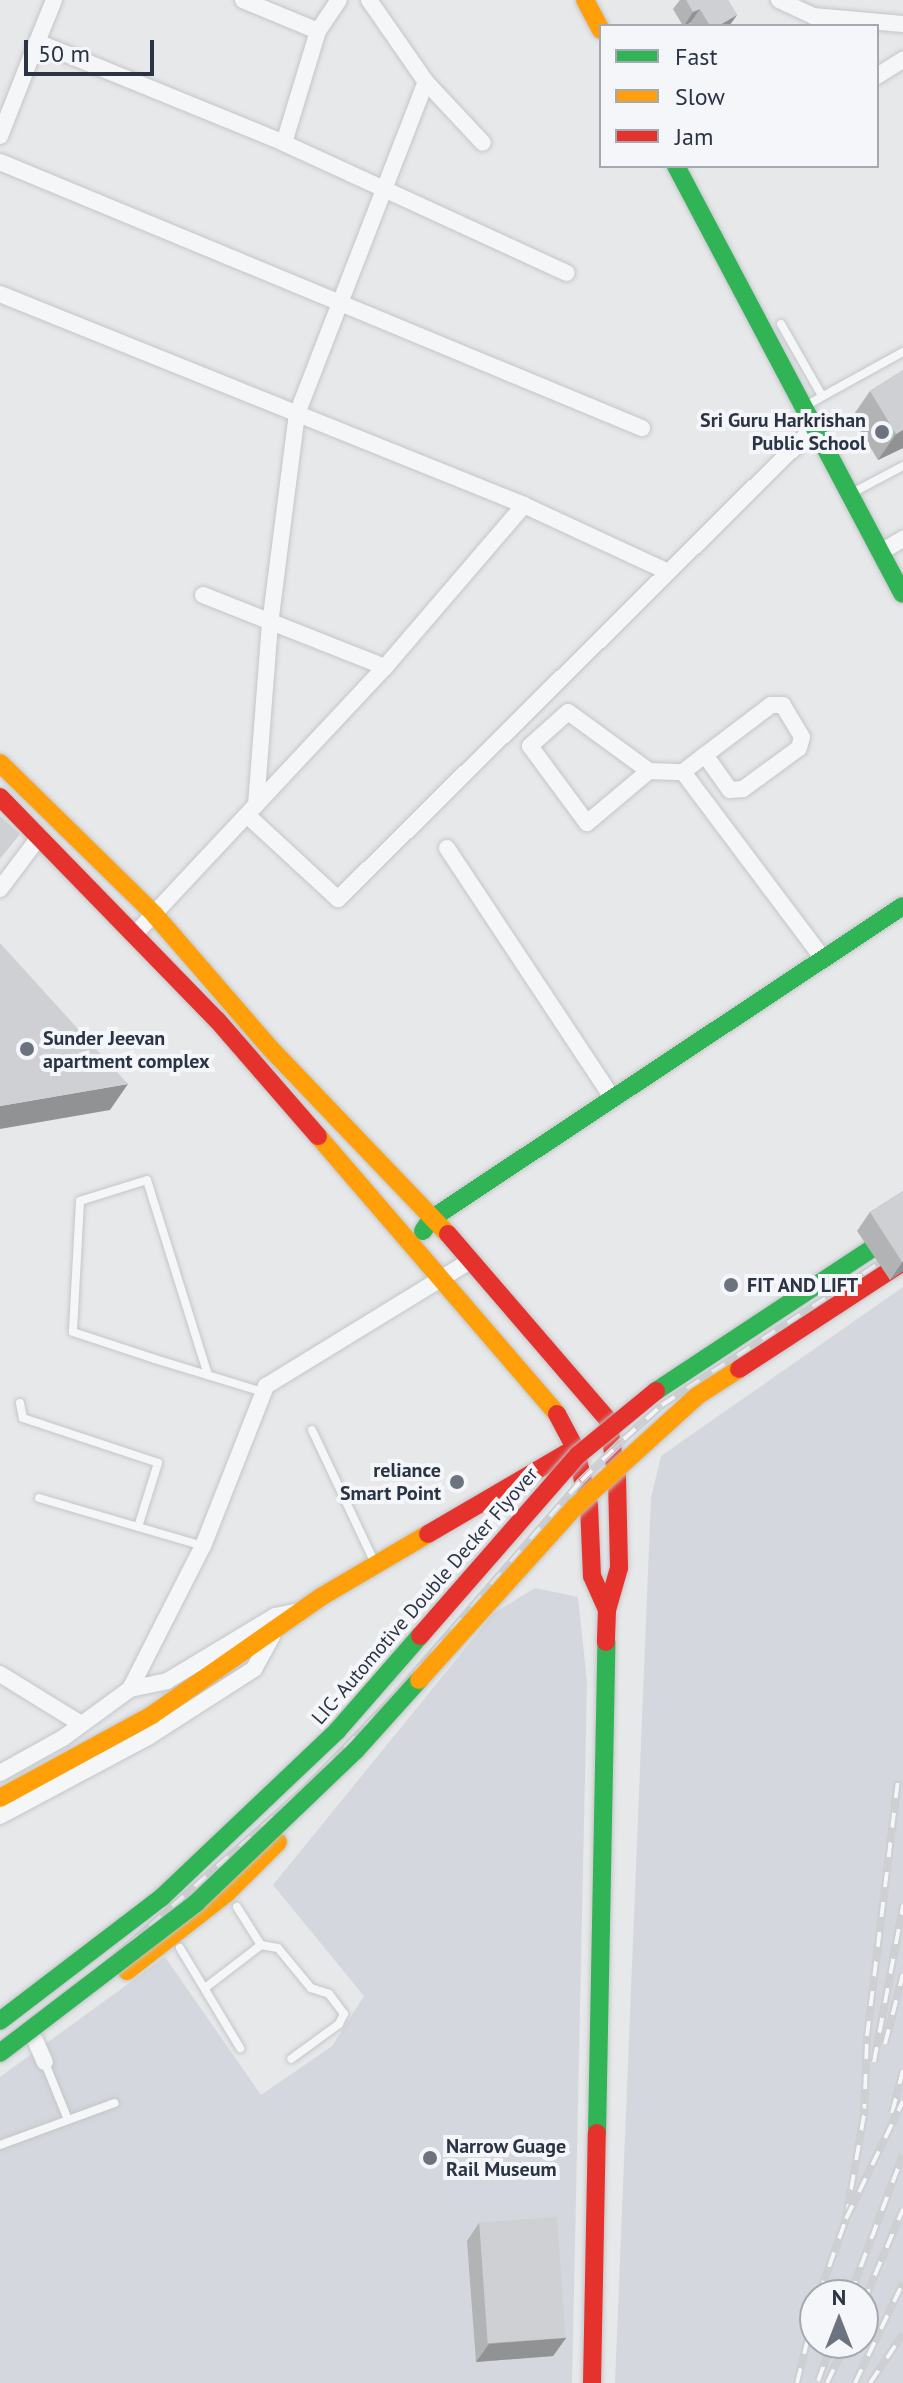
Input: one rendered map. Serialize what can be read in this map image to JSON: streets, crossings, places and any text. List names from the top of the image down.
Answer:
{
  "streets": {
    "main road": ["LIC- Automotive Double Decker Flyover"]
  },
  "places": [
    "Sri Guru Harkrishan Public School",
    "Sunder Jeevan apartment complex",
    "FIT AND LIFT",
    "reliance Smart Point",
    "Narrow Guage Rail Museum"
  ],
  "legend": ["Fast", "Slow", "Jam"],
  "scale_bar": "50 m",
  "north": "top"
}
